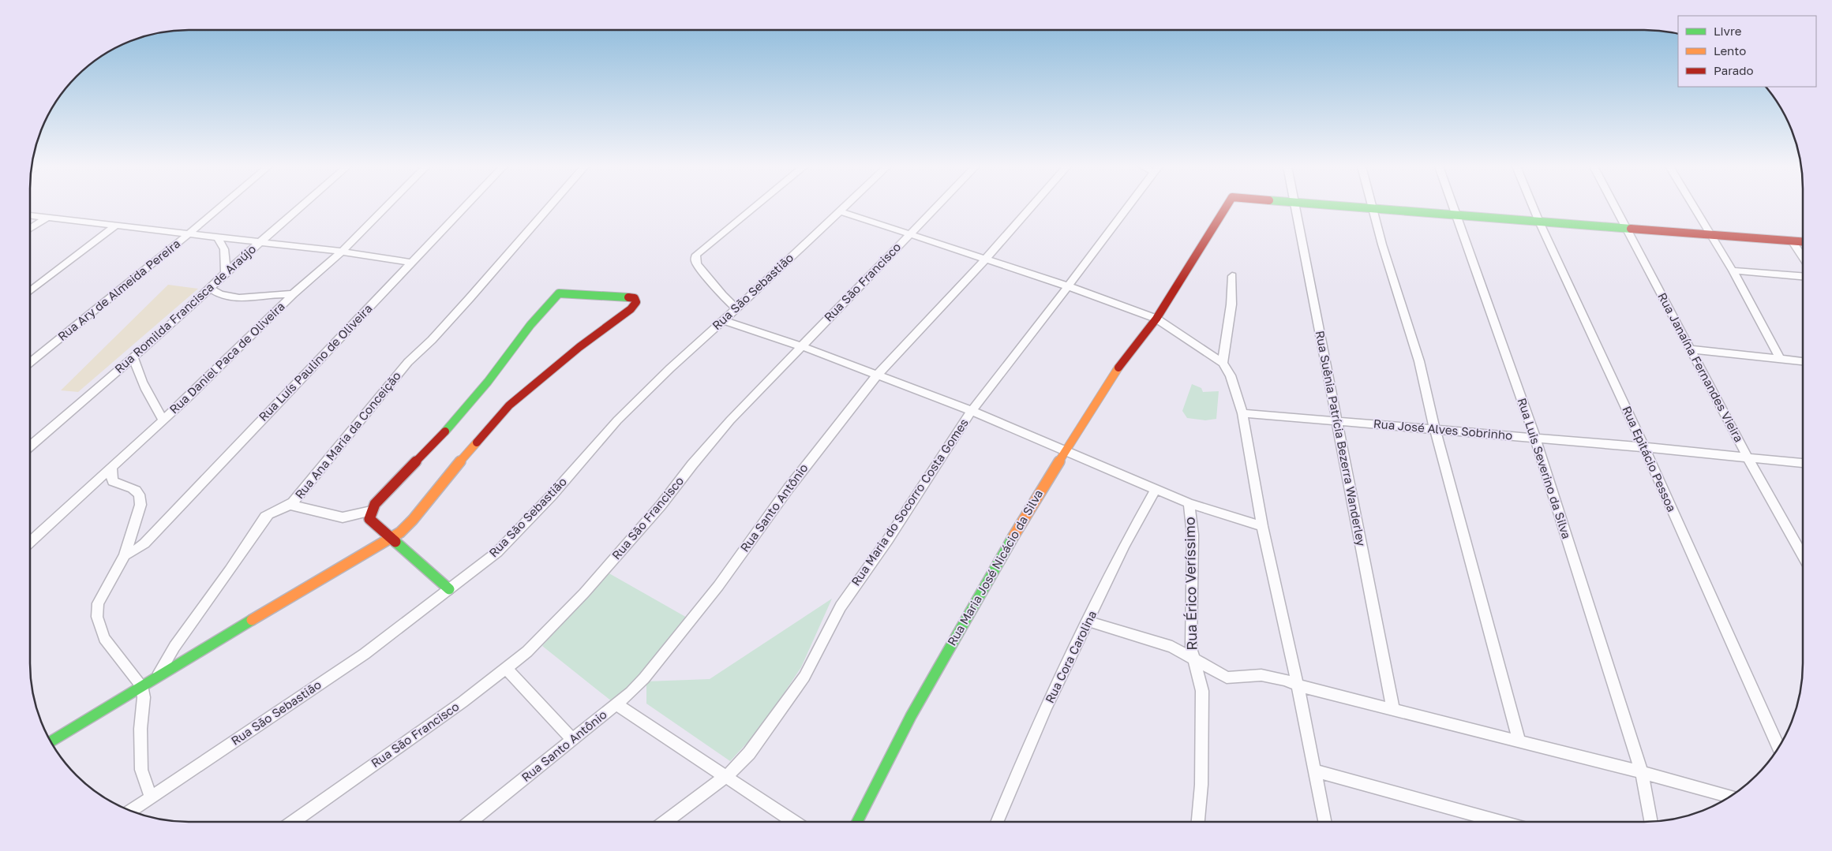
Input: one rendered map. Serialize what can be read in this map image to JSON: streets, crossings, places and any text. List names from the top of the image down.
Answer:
{
  "streets": {
    "street": [
      "Rua São Francisco",
      "Rua Ary de Almeida Pereira",
      "Rua São Sebastião",
      "Rua Romilda Francisca de Araújo",
      "Rua Daniel Paca de Oliveira",
      "Rua Luís Paulino de Oliveira",
      "Rua Janaína Fernandes Vieira",
      "Rua José Alves Sobrinho",
      "Rua Ana Maria da Conceição",
      "Rua Suênia Patrícia Bezerra Wanderley",
      "Rua Epitácio Pessoa",
      "Rua Luis Severino da Silva",
      "Rua Maria do Socorro Costa Gomes",
      "Rua Santo Antônio",
      "Rua Maria José Nicácio da Silva",
      "Rua Érico Veríssimo",
      "Rua Cora Carolina"
    ]
  },
  "crossings": [
    ["Rua Janaína Fernandes Vieira", "Rua José Alves Sobrinho"],
    ["Rua José Alves Sobrinho", "Rua Suênia Patrícia Bezerra Wanderley"],
    ["Rua José Alves Sobrinho", "Rua Epitácio Pessoa"],
    ["Rua José Alves Sobrinho", "Rua Luis Severino da Silva"]
  ],
  "legend": ["Livre", "Lento", "Parado"]
}
